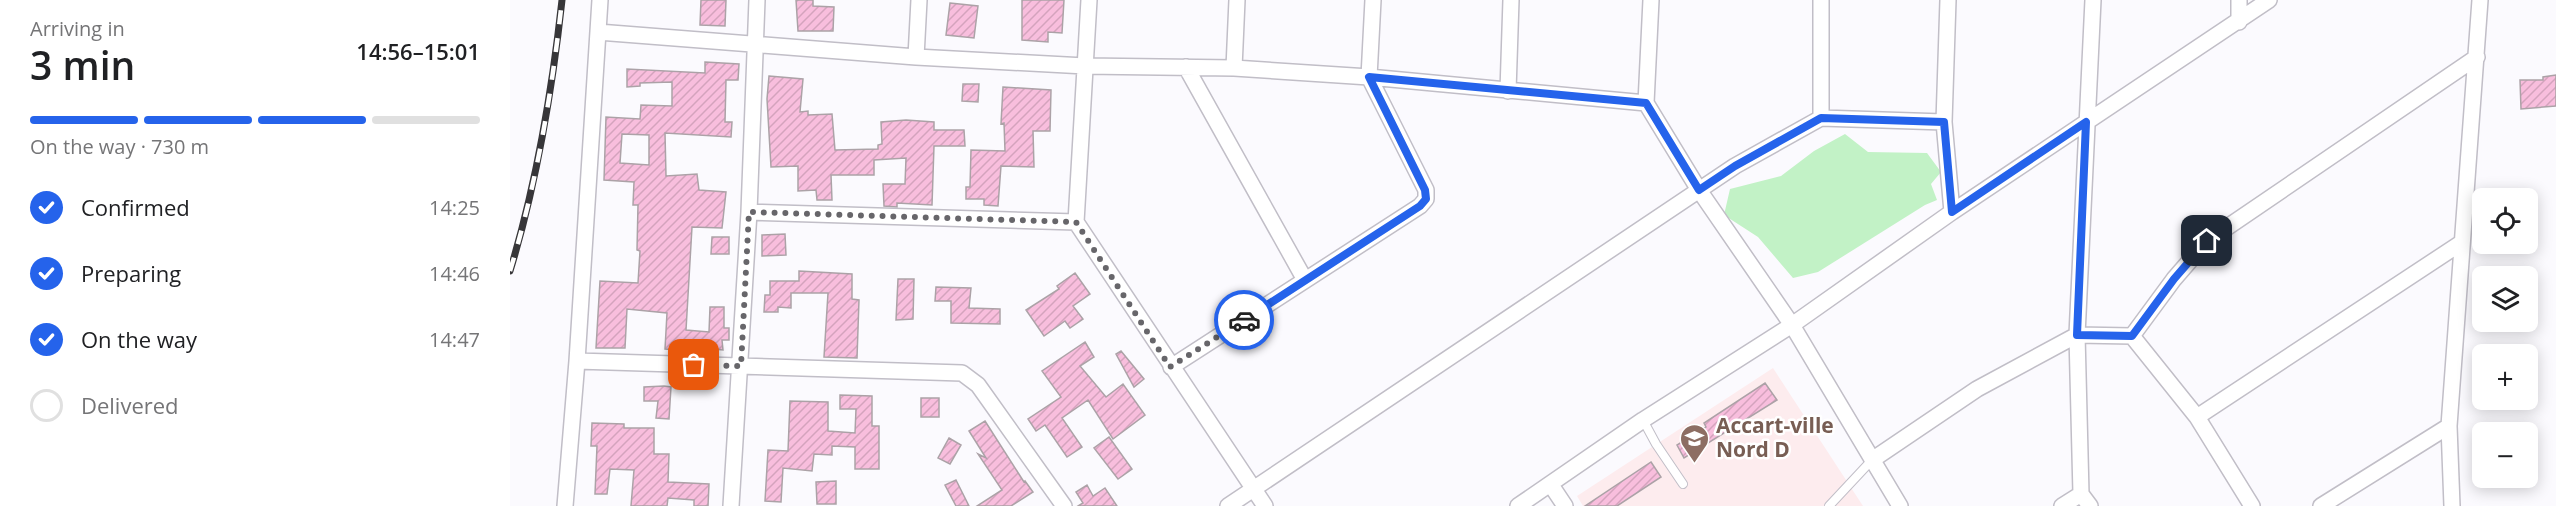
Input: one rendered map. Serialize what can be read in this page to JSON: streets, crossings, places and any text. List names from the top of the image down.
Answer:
{
  "places": {
    "school or university": ["Accart-ville Nord D"]
  },
  "page": {
    "heading": ["3 min", "Arriving in", "14:56–15:01"],
    "bar": "On the way · 730 m",
    "list": [
      ["Confirmed", "14:25"],
      ["Preparing", "14:46"],
      ["On the way", "14:47"],
      "Delivered"
    ],
    "map_buttons": ["+", "−"]
  }
}
